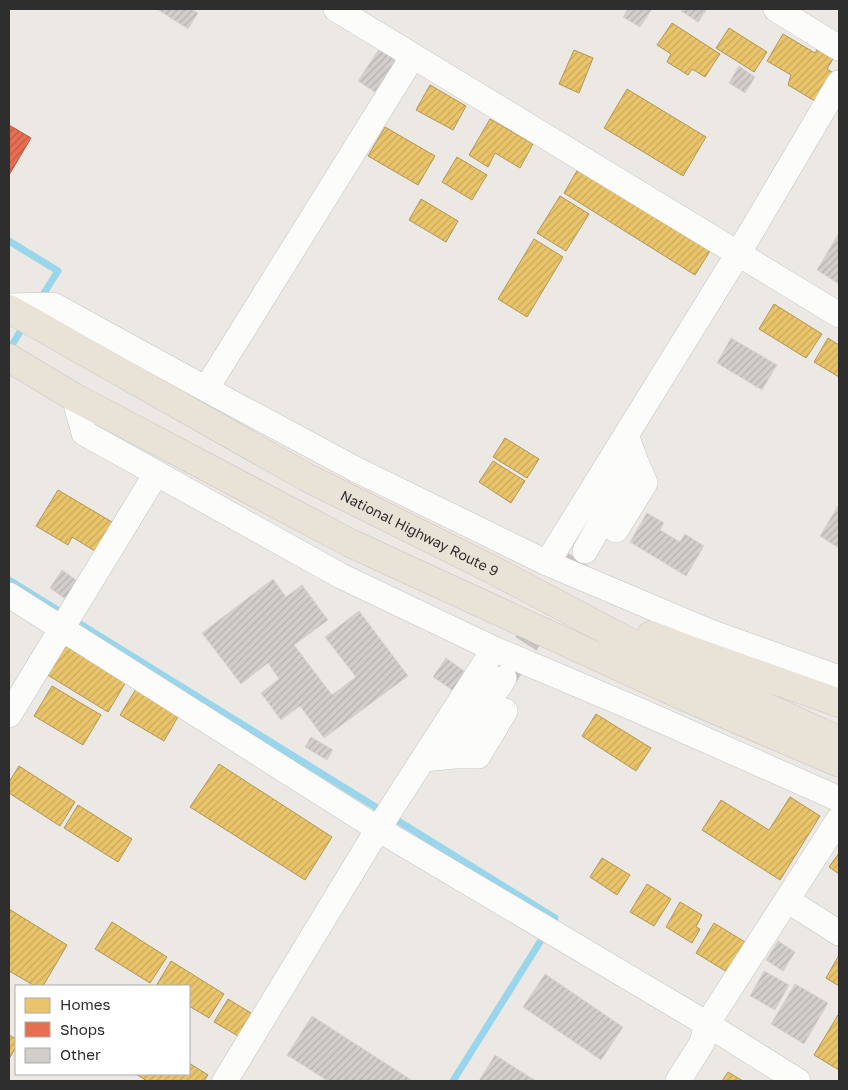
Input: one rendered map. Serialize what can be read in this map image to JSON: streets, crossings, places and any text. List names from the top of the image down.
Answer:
{
  "streets": {
    "highway": ["National Highway Route 9"]
  },
  "legend": ["Homes", "Shops", "Other"]
}
